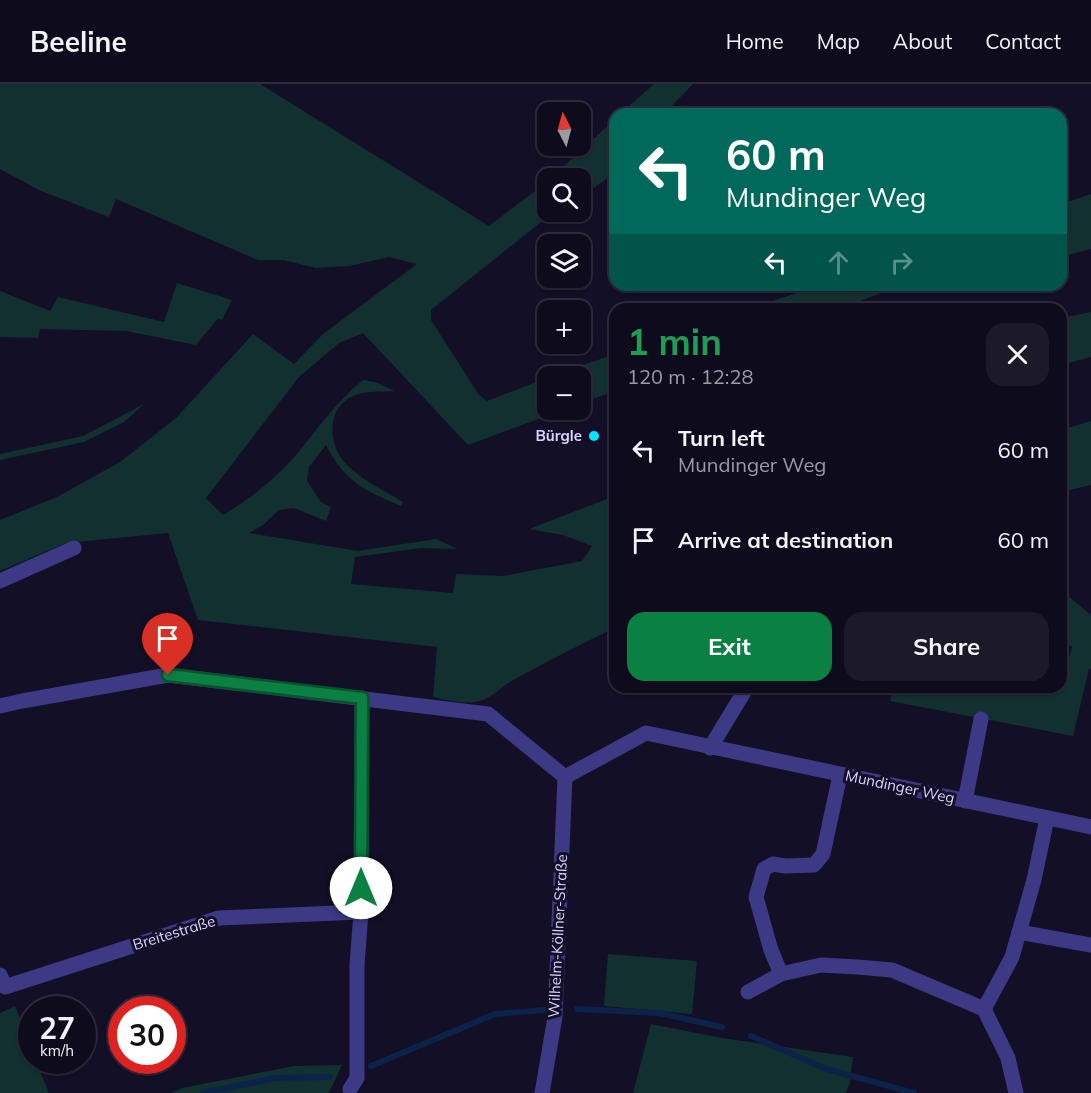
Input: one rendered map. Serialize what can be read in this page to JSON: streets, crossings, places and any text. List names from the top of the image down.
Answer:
{
  "streets": {
    "street": ["Mundinger Weg", "Breitestraße", "Wilhelm-Köllner-Straße"]
  },
  "crossings": [
    ["Mundinger Weg", "Wilhelm-Köllner-Straße"]
  ],
  "places": ["Bürgle"],
  "north": "top",
  "page": {
    "header": "Beeline",
    "nav": [
      "Home",
      "Map",
      "About",
      "Contact"
    ],
    "map_buttons": ["+", "−"],
    "turn": ["60 m", "Mundinger Weg"],
    "heading": ["1 min", "120 m · 12:28"],
    "list": [
      {
        "name": "Turn left",
        "note": "Mundinger Weg",
        "value": "60 m"
      },
      {
        "name": "Arrive at destination",
        "value": "60 m"
      }
    ],
    "buttons": ["Exit", "Share"],
    "speed": "27 km/h",
    "limit": "30"
  }
}
